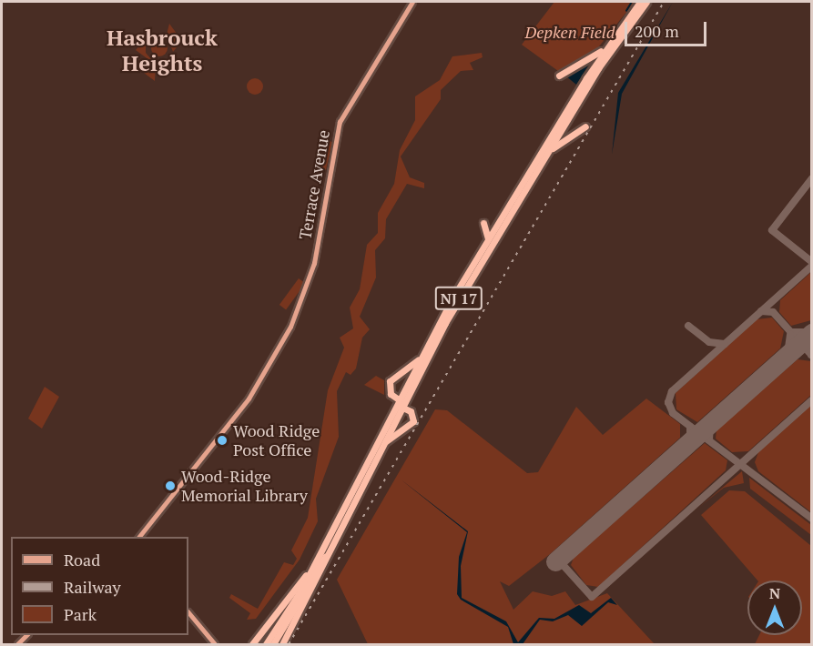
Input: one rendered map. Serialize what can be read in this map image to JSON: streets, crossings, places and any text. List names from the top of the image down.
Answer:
{
  "streets": {
    "highway": ["NJ 17"],
    "main road": ["Terrace Avenue"]
  },
  "districts": ["Hasbrouck Heights"],
  "parks": ["Depken Field"],
  "places": ["Wood Ridge Post Office", "Wood-Ridge Memorial Library"],
  "legend": ["Road", "Railway", "Park"],
  "scale_bar": "200 m",
  "north": "top"
}
